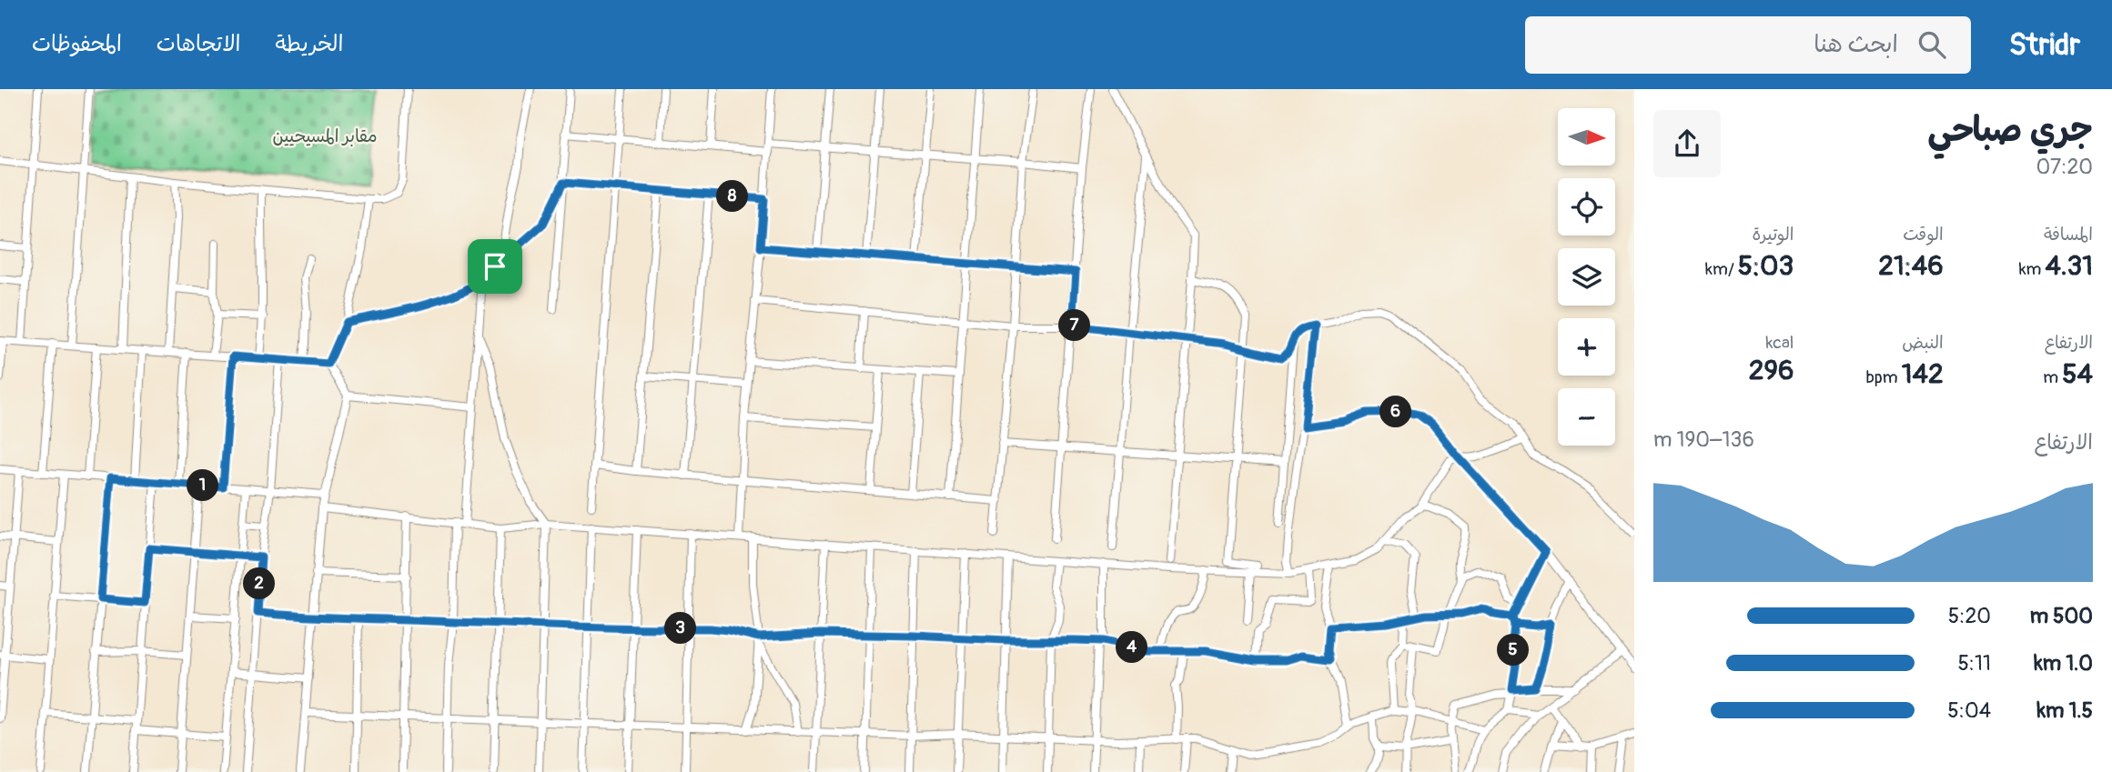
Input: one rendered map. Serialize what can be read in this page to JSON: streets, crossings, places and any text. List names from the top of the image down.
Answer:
{
  "parks": ["مقابر المسيحيين"],
  "north": "right",
  "page": {
    "header": "Stridr",
    "search": "ابحث هنا",
    "nav": ["الخريطة", "الاتجاهات", "المحفوظات"],
    "heading": ["جري صباحي", "07:20"],
    "map_buttons": ["+", "−"],
    "pins": [
      "8",
      "7",
      "6",
      "1",
      "2",
      "3",
      "4",
      "5"
    ],
    "stats": [
      ["المسافة", "4.31 km"],
      ["الوقت", "21:46"],
      ["الوتيرة", "5:03 /km"],
      ["الارتفاع", "54 m"],
      ["النبض", "142 bpm"],
      ["kcal", "296"]
    ],
    "chart": ["الارتفاع", "136–190 m"],
    "list": [
      {
        "name": "500 m",
        "note": "5:20"
      },
      {
        "name": "1.0 km",
        "note": "5:11"
      },
      {
        "name": "1.5 km",
        "note": "5:04"
      }
    ]
  }
}
